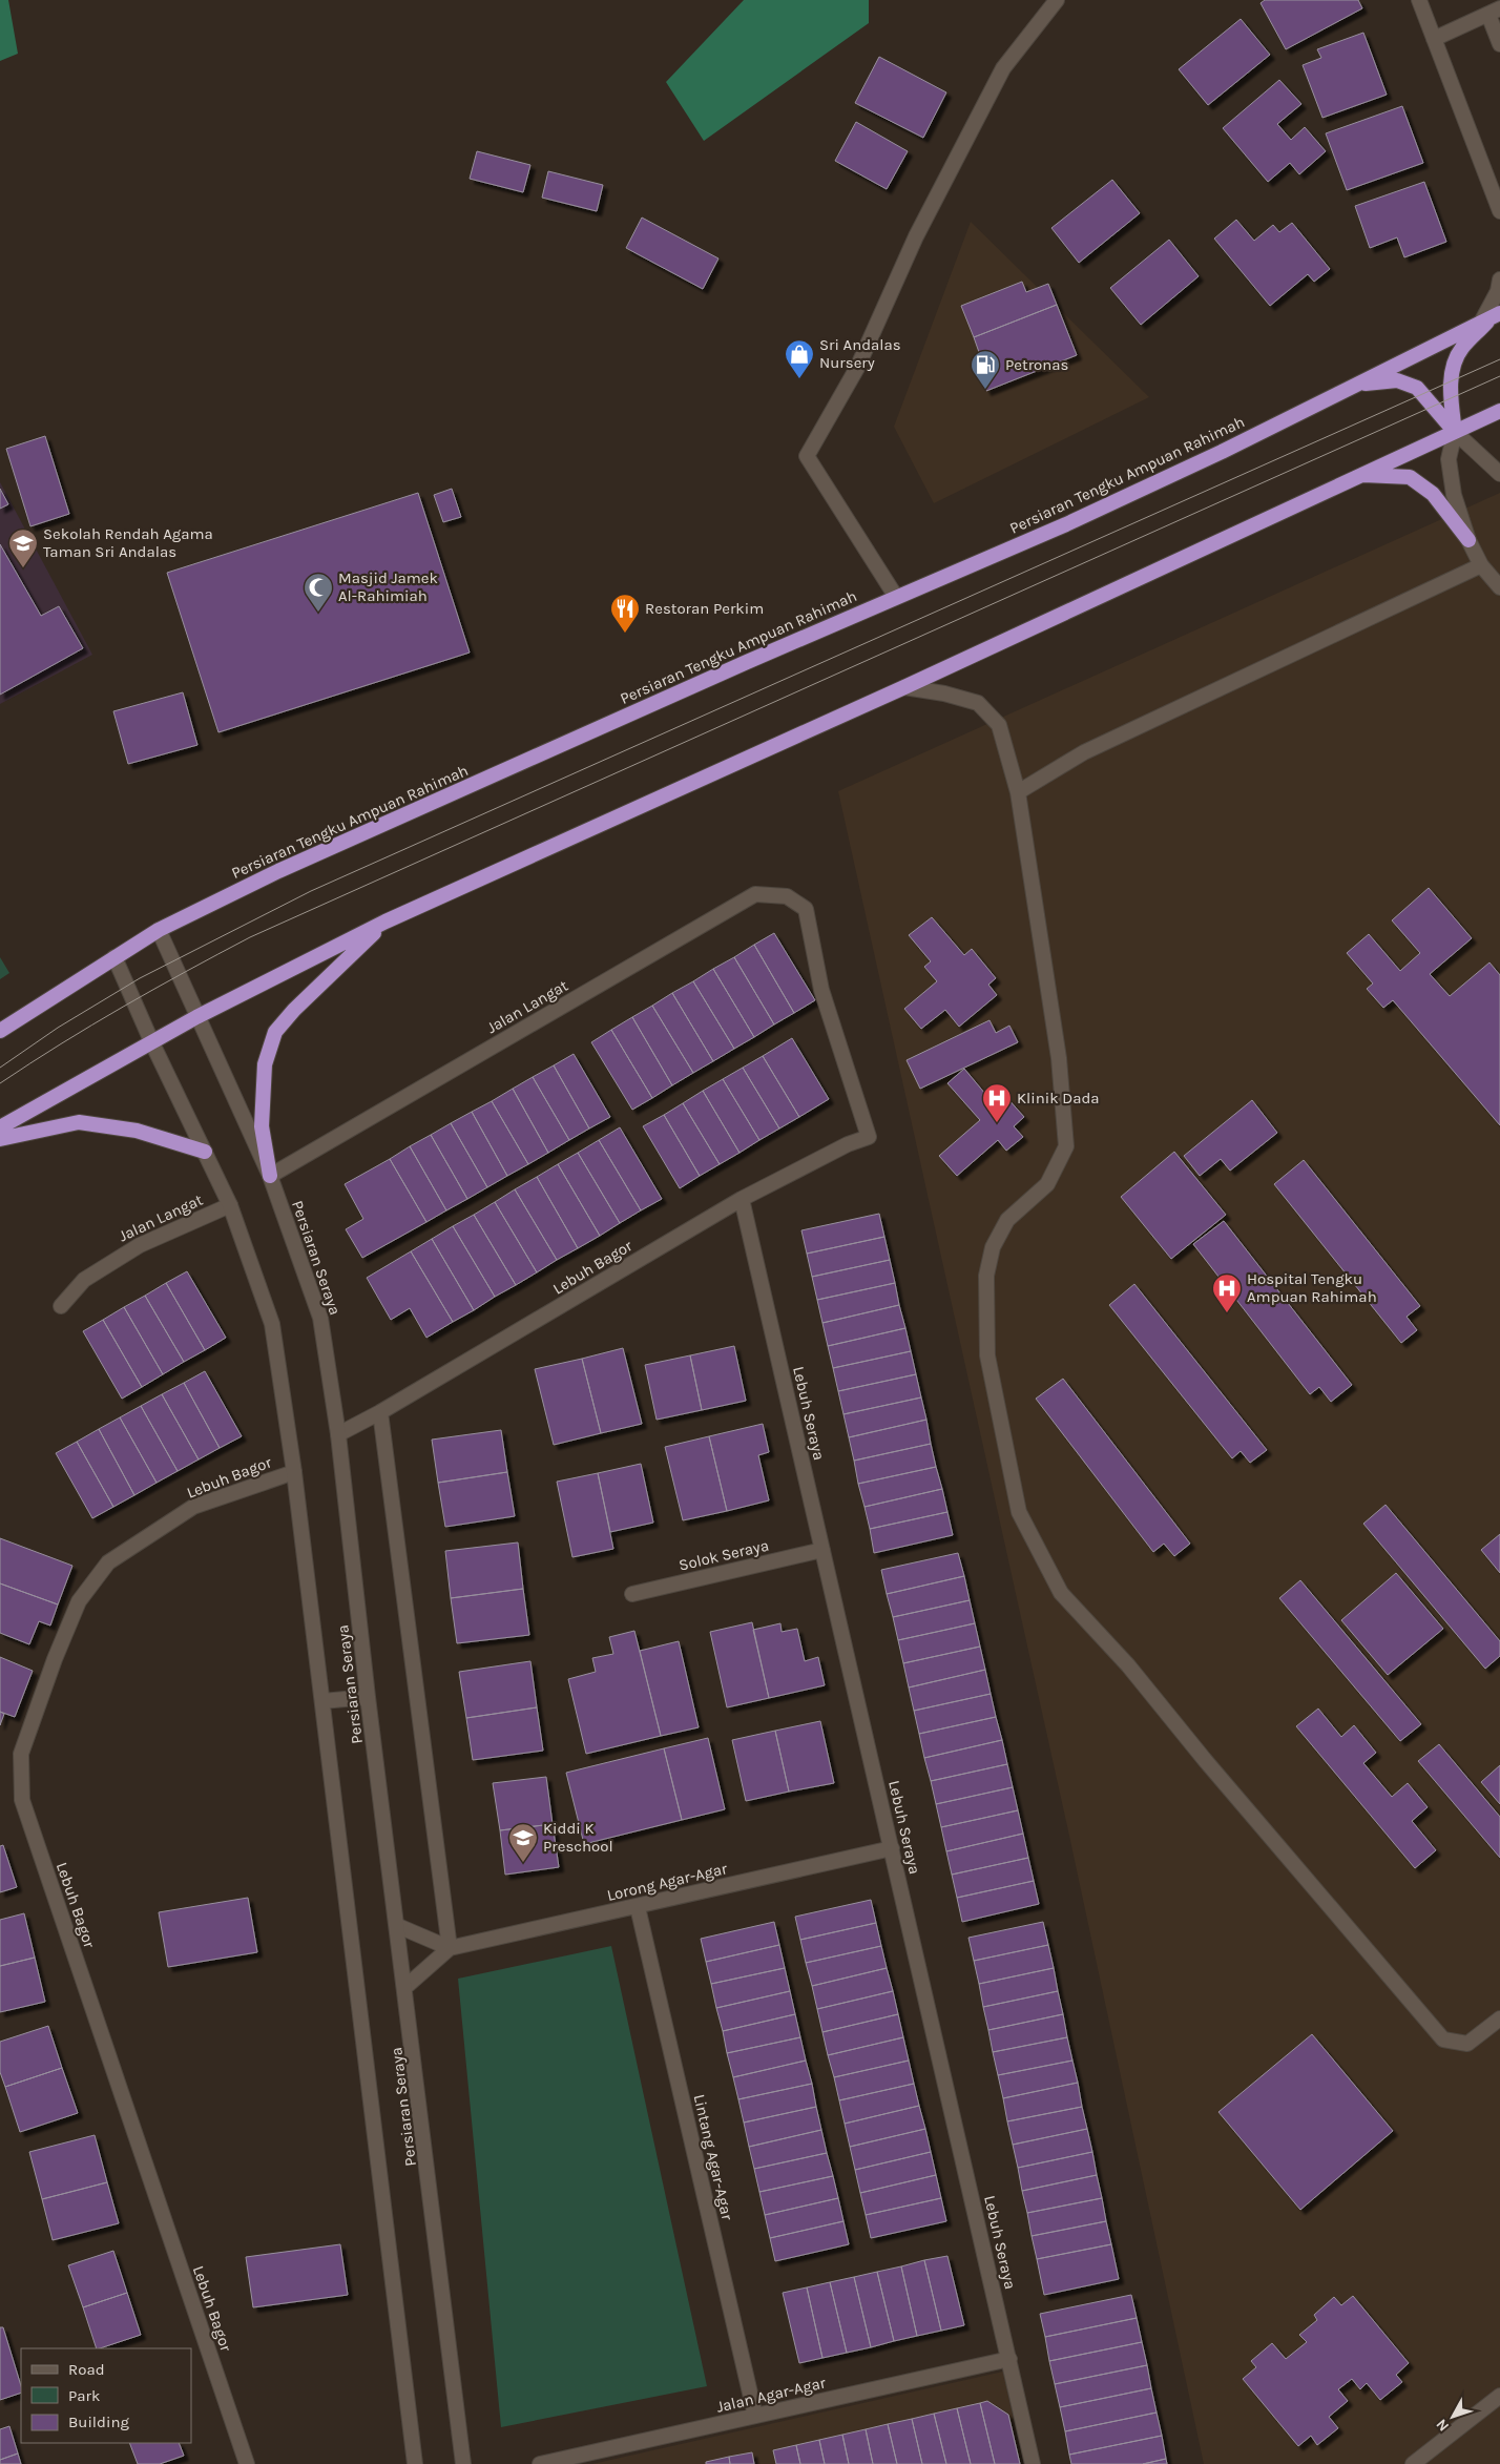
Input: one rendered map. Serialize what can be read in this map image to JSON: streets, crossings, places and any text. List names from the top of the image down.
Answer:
{
  "streets": {
    "highway": ["Persiaran Tengku Ampuan Rahimah"],
    "street": [
      "Jalan Langat",
      "Persiaran Seraya",
      "Lebuh Bagor",
      "Lebuh Seraya",
      "Solok Seraya",
      "Lorong Agar-Agar",
      "Lintang Agar-Agar",
      "Jalan Agar-Agar"
    ]
  },
  "crossings": [
    ["Persiaran Tengku Ampuan Rahimah", "Persiaran Seraya"],
    ["Jalan Langat", "Persiaran Seraya"],
    ["Jalan Langat", "Lebuh Bagor"],
    ["Persiaran Seraya", "Lebuh Bagor"],
    ["Lebuh Bagor", "Lebuh Seraya"],
    ["Lebuh Seraya", "Solok Seraya"],
    ["Lebuh Seraya", "Lorong Agar-Agar"],
    ["Lebuh Seraya", "Jalan Agar-Agar"],
    ["Lorong Agar-Agar", "Lintang Agar-Agar"],
    ["Lintang Agar-Agar", "Jalan Agar-Agar"]
  ],
  "places": {
    "shop": ["Sri Andalas Nursery"],
    "fuel station": ["Petronas"],
    "school or university": ["Sekolah Rendah Agama Taman Sri Andalas", "Kiddi K Preschool"],
    "mosque": ["Masjid Jamek Al-Rahimiah"],
    "restaurant": ["Restoran Perkim"],
    "hospital": ["Klinik Dada", "Hospital Tengku Ampuan Rahimah"]
  },
  "legend": ["Road", "Park", "Building"],
  "north": "bottom left"
}
